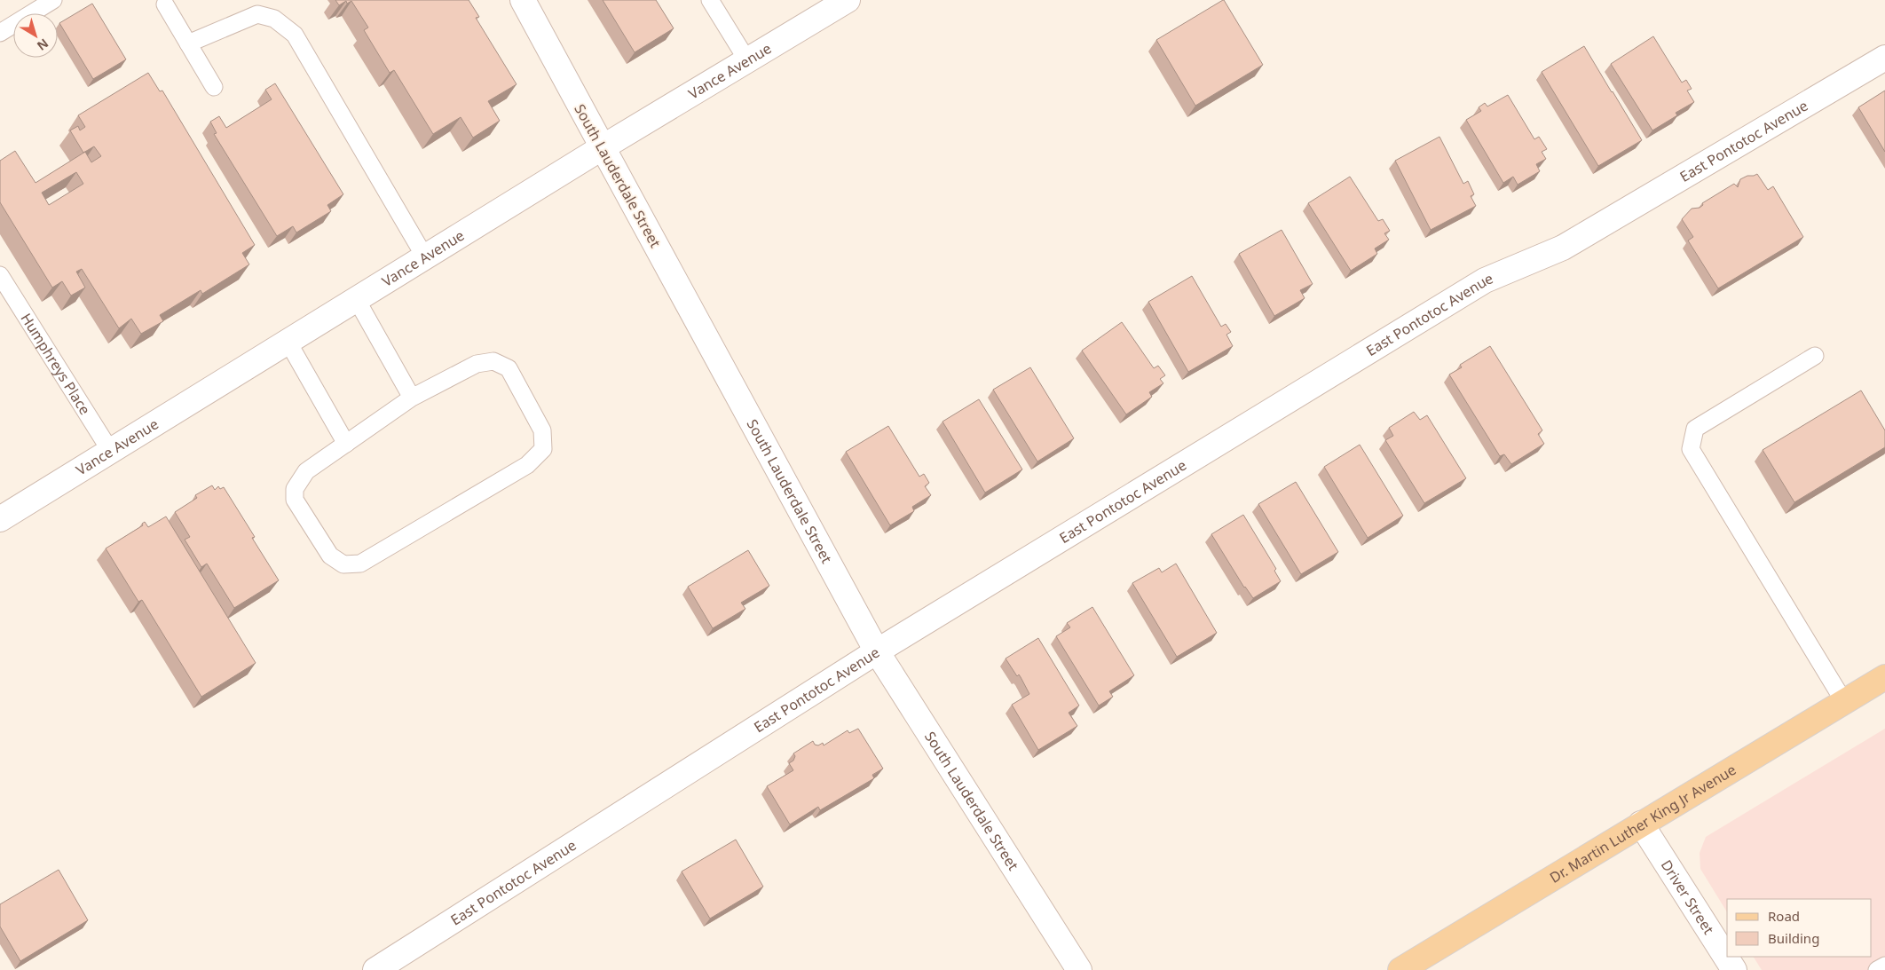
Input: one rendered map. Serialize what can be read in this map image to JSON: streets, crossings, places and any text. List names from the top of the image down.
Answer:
{
  "streets": {
    "main road": ["Dr. Martin Luther King Jr Avenue"],
    "street": [
      "Vance Avenue",
      "East Pontotoc Avenue",
      "South Lauderdale Street",
      "Driver Street"
    ],
    "lane": ["Humphreys Place"]
  },
  "crossings": [
    ["Vance Avenue", "South Lauderdale Street"],
    ["Vance Avenue", "Humphreys Place"],
    ["East Pontotoc Avenue", "South Lauderdale Street"],
    ["Dr. Martin Luther King Jr Avenue", "Driver Street"]
  ],
  "legend": ["Road", "Building"],
  "north": "bottom right"
}
